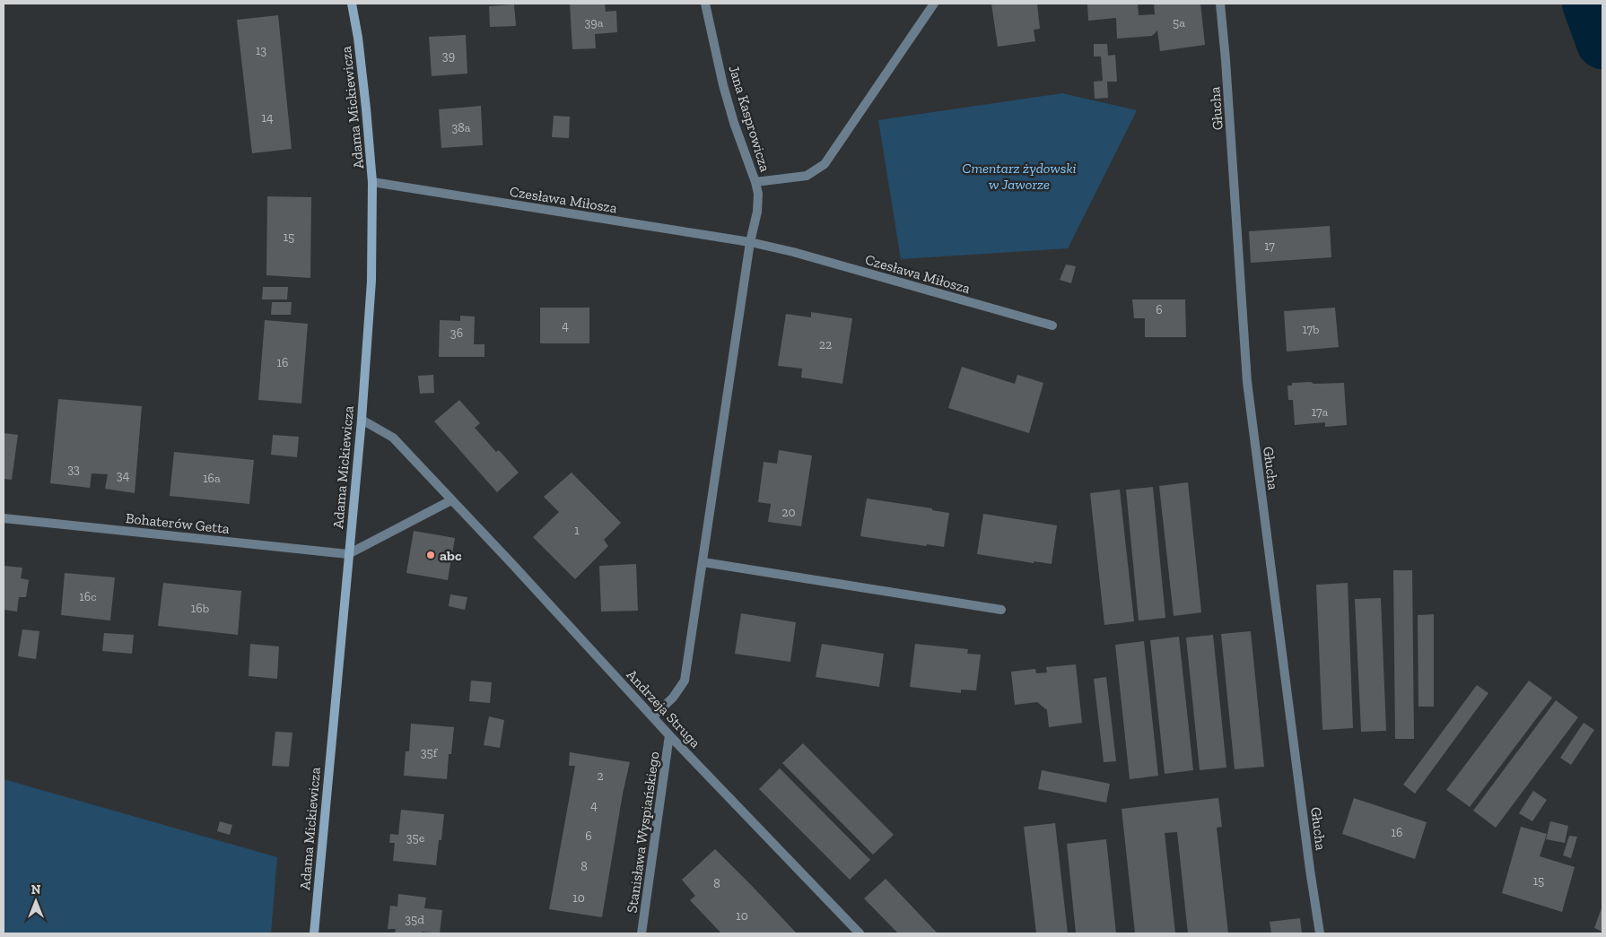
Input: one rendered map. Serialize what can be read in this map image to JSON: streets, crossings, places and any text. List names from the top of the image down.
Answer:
{
  "streets": {
    "main road": ["Adama Mickiewicza"],
    "street": [
      "Głucha",
      "Jana Kasprowicza",
      "Czesława Miłosza",
      "Bohaterów Getta",
      "Andrzeja Struga",
      "Stanisława Wyspiańskiego"
    ]
  },
  "crossings": [
    ["Adama Mickiewicza", "Czesława Miłosza"],
    ["Adama Mickiewicza", "Bohaterów Getta"],
    ["Adama Mickiewicza", "Andrzeja Struga"],
    ["Jana Kasprowicza", "Czesława Miłosza"],
    ["Andrzeja Struga", "Stanisława Wyspiańskiego"]
  ],
  "parks": ["Cmentarz żydowski w Jaworze"],
  "places": ["abc"],
  "house_numbers": [
    "39a",
    "5a",
    "13",
    "39",
    "14",
    "38a",
    "15",
    "17",
    "6",
    "4",
    "17b",
    "36",
    "22",
    "16",
    "17a",
    "33",
    "34",
    "16a",
    "20",
    "1",
    "16c",
    "16b",
    "35f",
    "2",
    "4",
    "16",
    "6",
    "35e",
    "8",
    "15",
    "8",
    "10",
    "10",
    "35d"
  ],
  "north": "top"
}
